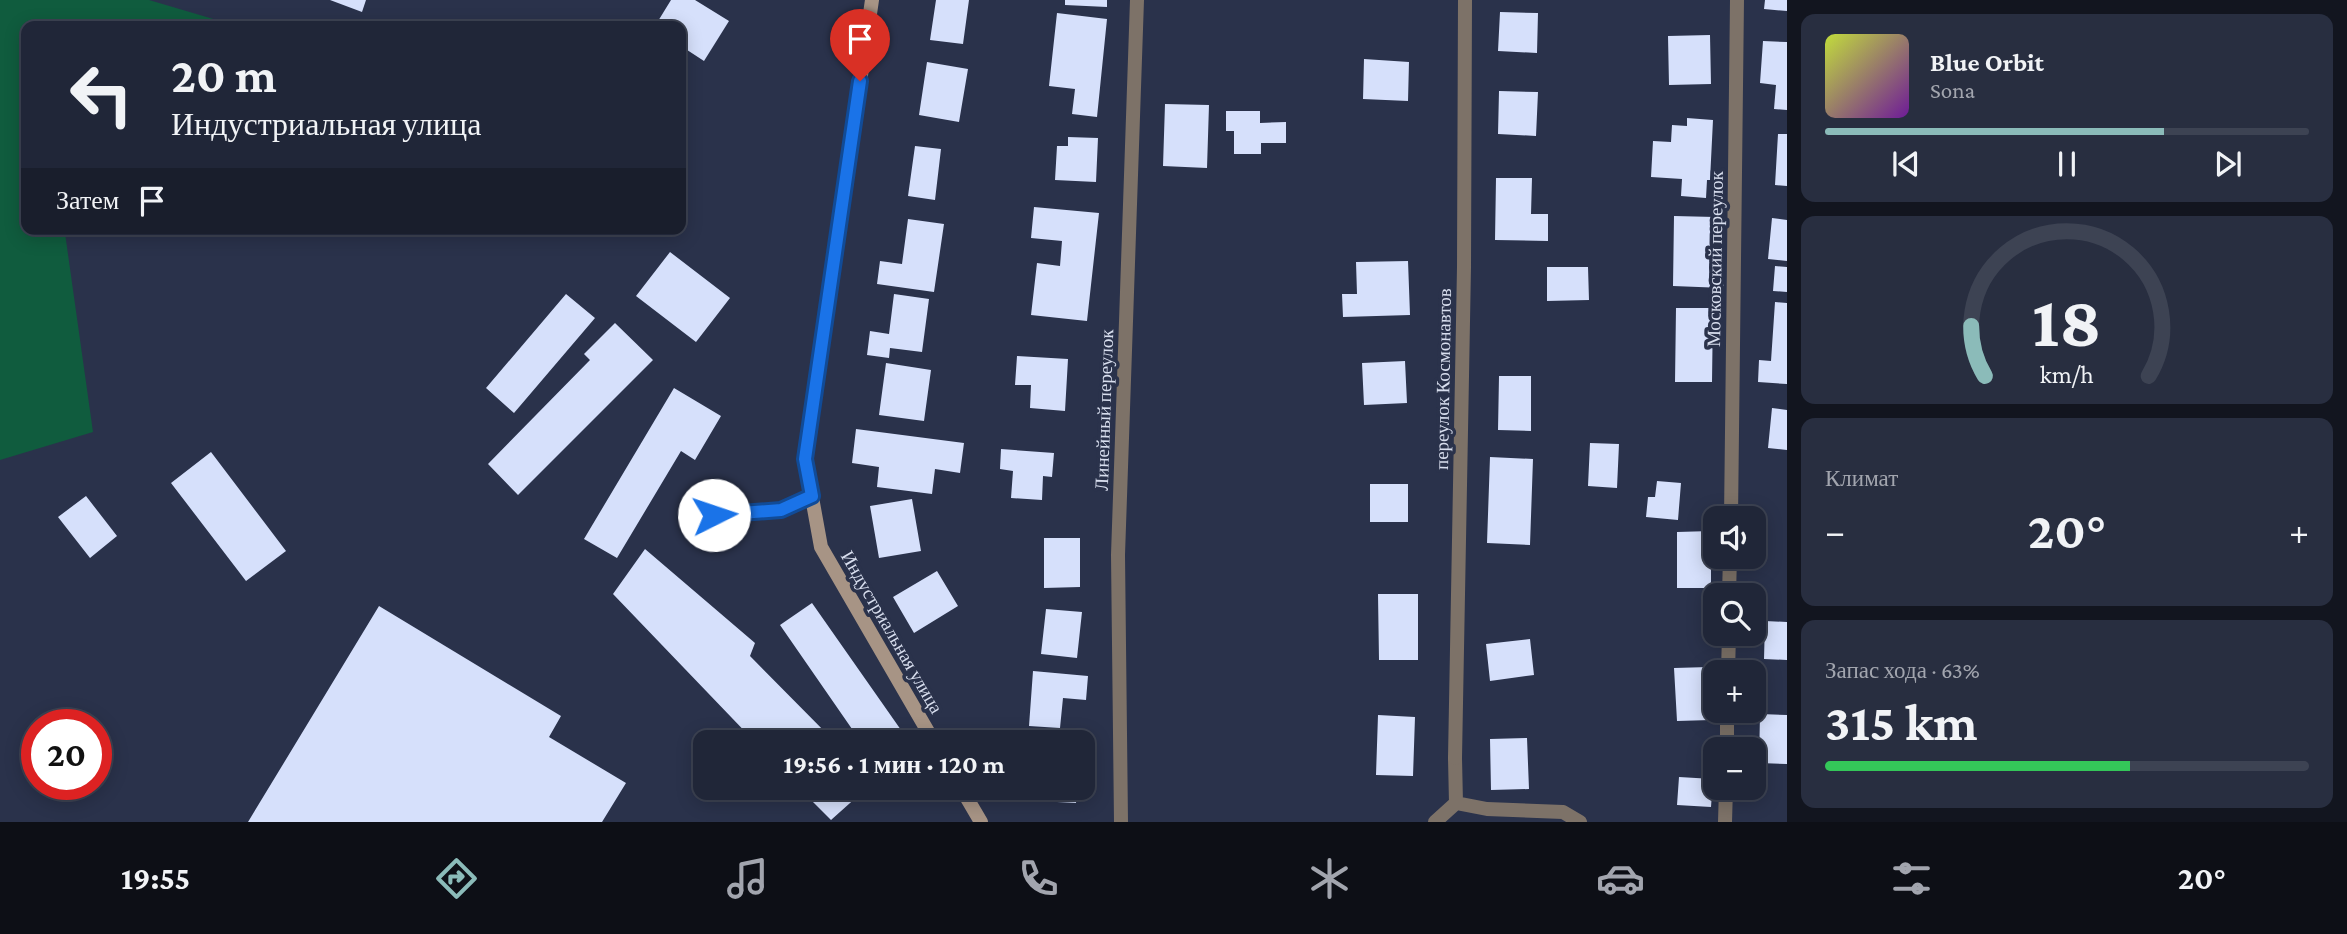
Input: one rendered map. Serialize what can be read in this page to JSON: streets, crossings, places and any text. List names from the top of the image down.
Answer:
{
  "streets": {
    "street": [
      "Московский переулок",
      "переулок Космонавтов",
      "Линейный переулок",
      "Индустриальная улица"
    ]
  },
  "page": {
    "turn": ["20 m", "Индустриальная улица"],
    "song": ["Blue Orbit", "Sona"],
    "then": "Затем",
    "tile": [
      "Климат",
      ["Запас хода · 63%", "315 km"]
    ],
    "heat": ["−", "20°", "+"],
    "map_buttons": ["+", "−"],
    "limit": "20",
    "trip": "19:56 · 1 мин · 120 m",
    "tabs": ["19:55", "20°"],
    "gauge": ["18", "km/h"]
  }
}
